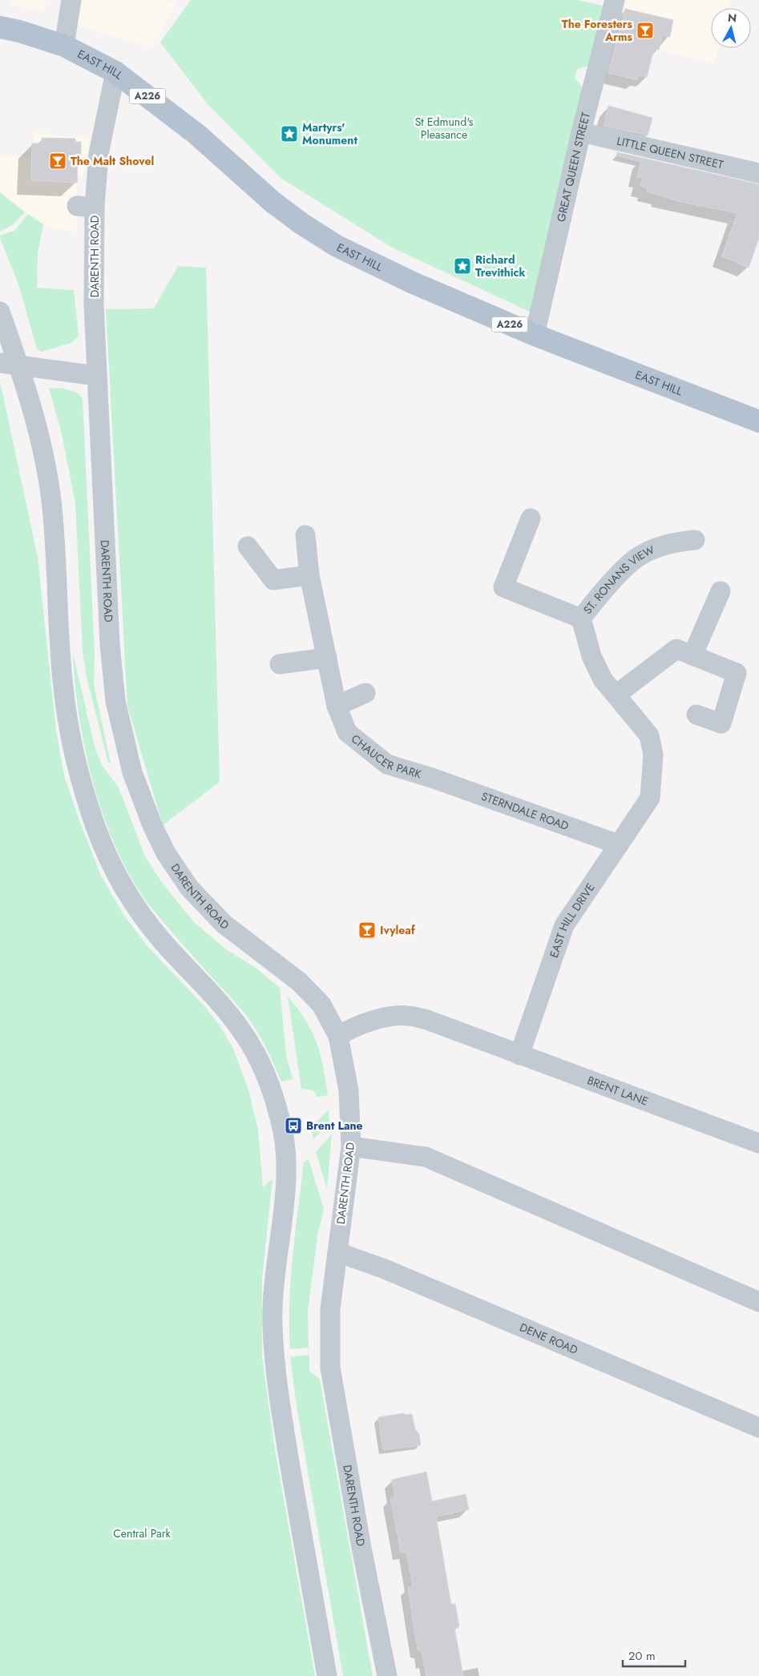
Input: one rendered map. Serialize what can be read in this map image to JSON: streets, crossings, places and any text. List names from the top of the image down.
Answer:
{
  "streets": {
    "main road": ["EAST HILL", "A226"],
    "street": [
      "LITTLE QUEEN STREET",
      "GREAT QUEEN STREET",
      "DARENTH ROAD",
      "ST. RONANS VIEW",
      "CHAUCER PARK",
      "STERNDALE ROAD",
      "EAST HILL DRIVE",
      "BRENT LANE",
      "DENE ROAD"
    ]
  },
  "crossings": [
    ["EAST HILL", "GREAT QUEEN STREET"],
    ["EAST HILL", "DARENTH ROAD"],
    ["LITTLE QUEEN STREET", "GREAT QUEEN STREET"],
    ["DARENTH ROAD", "BRENT LANE"],
    ["DARENTH ROAD", "DENE ROAD"],
    ["ST. RONANS VIEW", "EAST HILL DRIVE"],
    ["CHAUCER PARK", "STERNDALE ROAD"],
    ["STERNDALE ROAD", "EAST HILL DRIVE"],
    ["EAST HILL DRIVE", "BRENT LANE"]
  ],
  "parks": ["St Edmund's Pleasance", "Central Park"],
  "places": {
    "bar": ["The Foresters Arms", "The Malt Shovel", "Ivyleaf"],
    "place": ["Martyrs' Monument", "Richard Trevithick"],
    "bus stop": ["Brent Lane"]
  },
  "scale_bar": "20 m",
  "north": "top"
}
